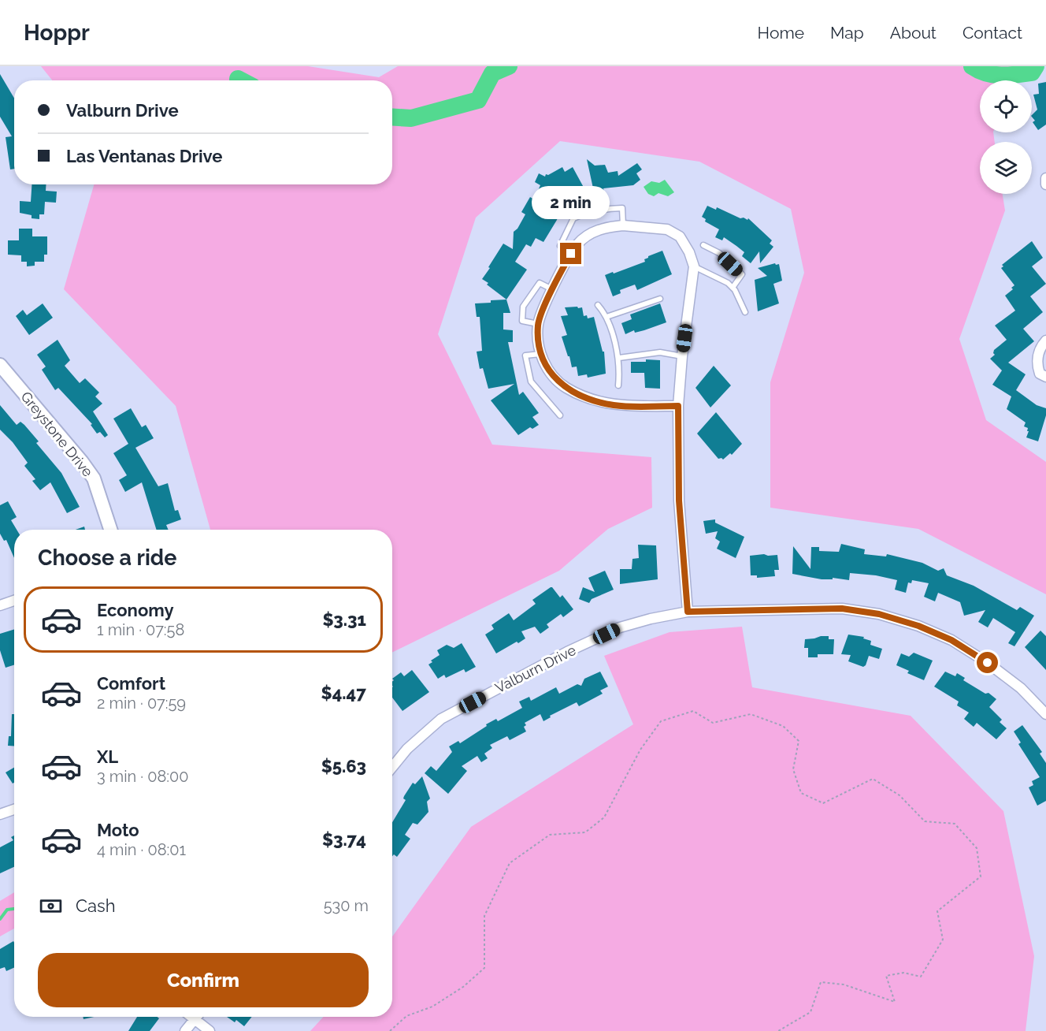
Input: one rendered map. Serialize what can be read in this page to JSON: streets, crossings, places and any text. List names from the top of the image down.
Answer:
{
  "streets": {
    "street": ["Greystone Drive", "Valburn Drive"]
  },
  "page": {
    "header": "Hoppr",
    "nav": [
      "Home",
      "Map",
      "About",
      "Contact"
    ],
    "banner": ["Valburn Drive", "Las Ventanas Drive"],
    "bubble": "2 min",
    "heading": "Choose a ride",
    "list": [
      {
        "name": "Economy",
        "note": "1 min · 07:58",
        "value": "$3.31"
      },
      {
        "name": "Comfort",
        "note": "2 min · 07:59",
        "value": "$4.47"
      },
      {
        "name": "XL",
        "note": "3 min · 08:00",
        "value": "$5.63"
      },
      {
        "name": "Moto",
        "note": "4 min · 08:01",
        "value": "$3.74"
      }
    ],
    "pay": ["Cash", "530 m"],
    "buttons": "Confirm"
  }
}
